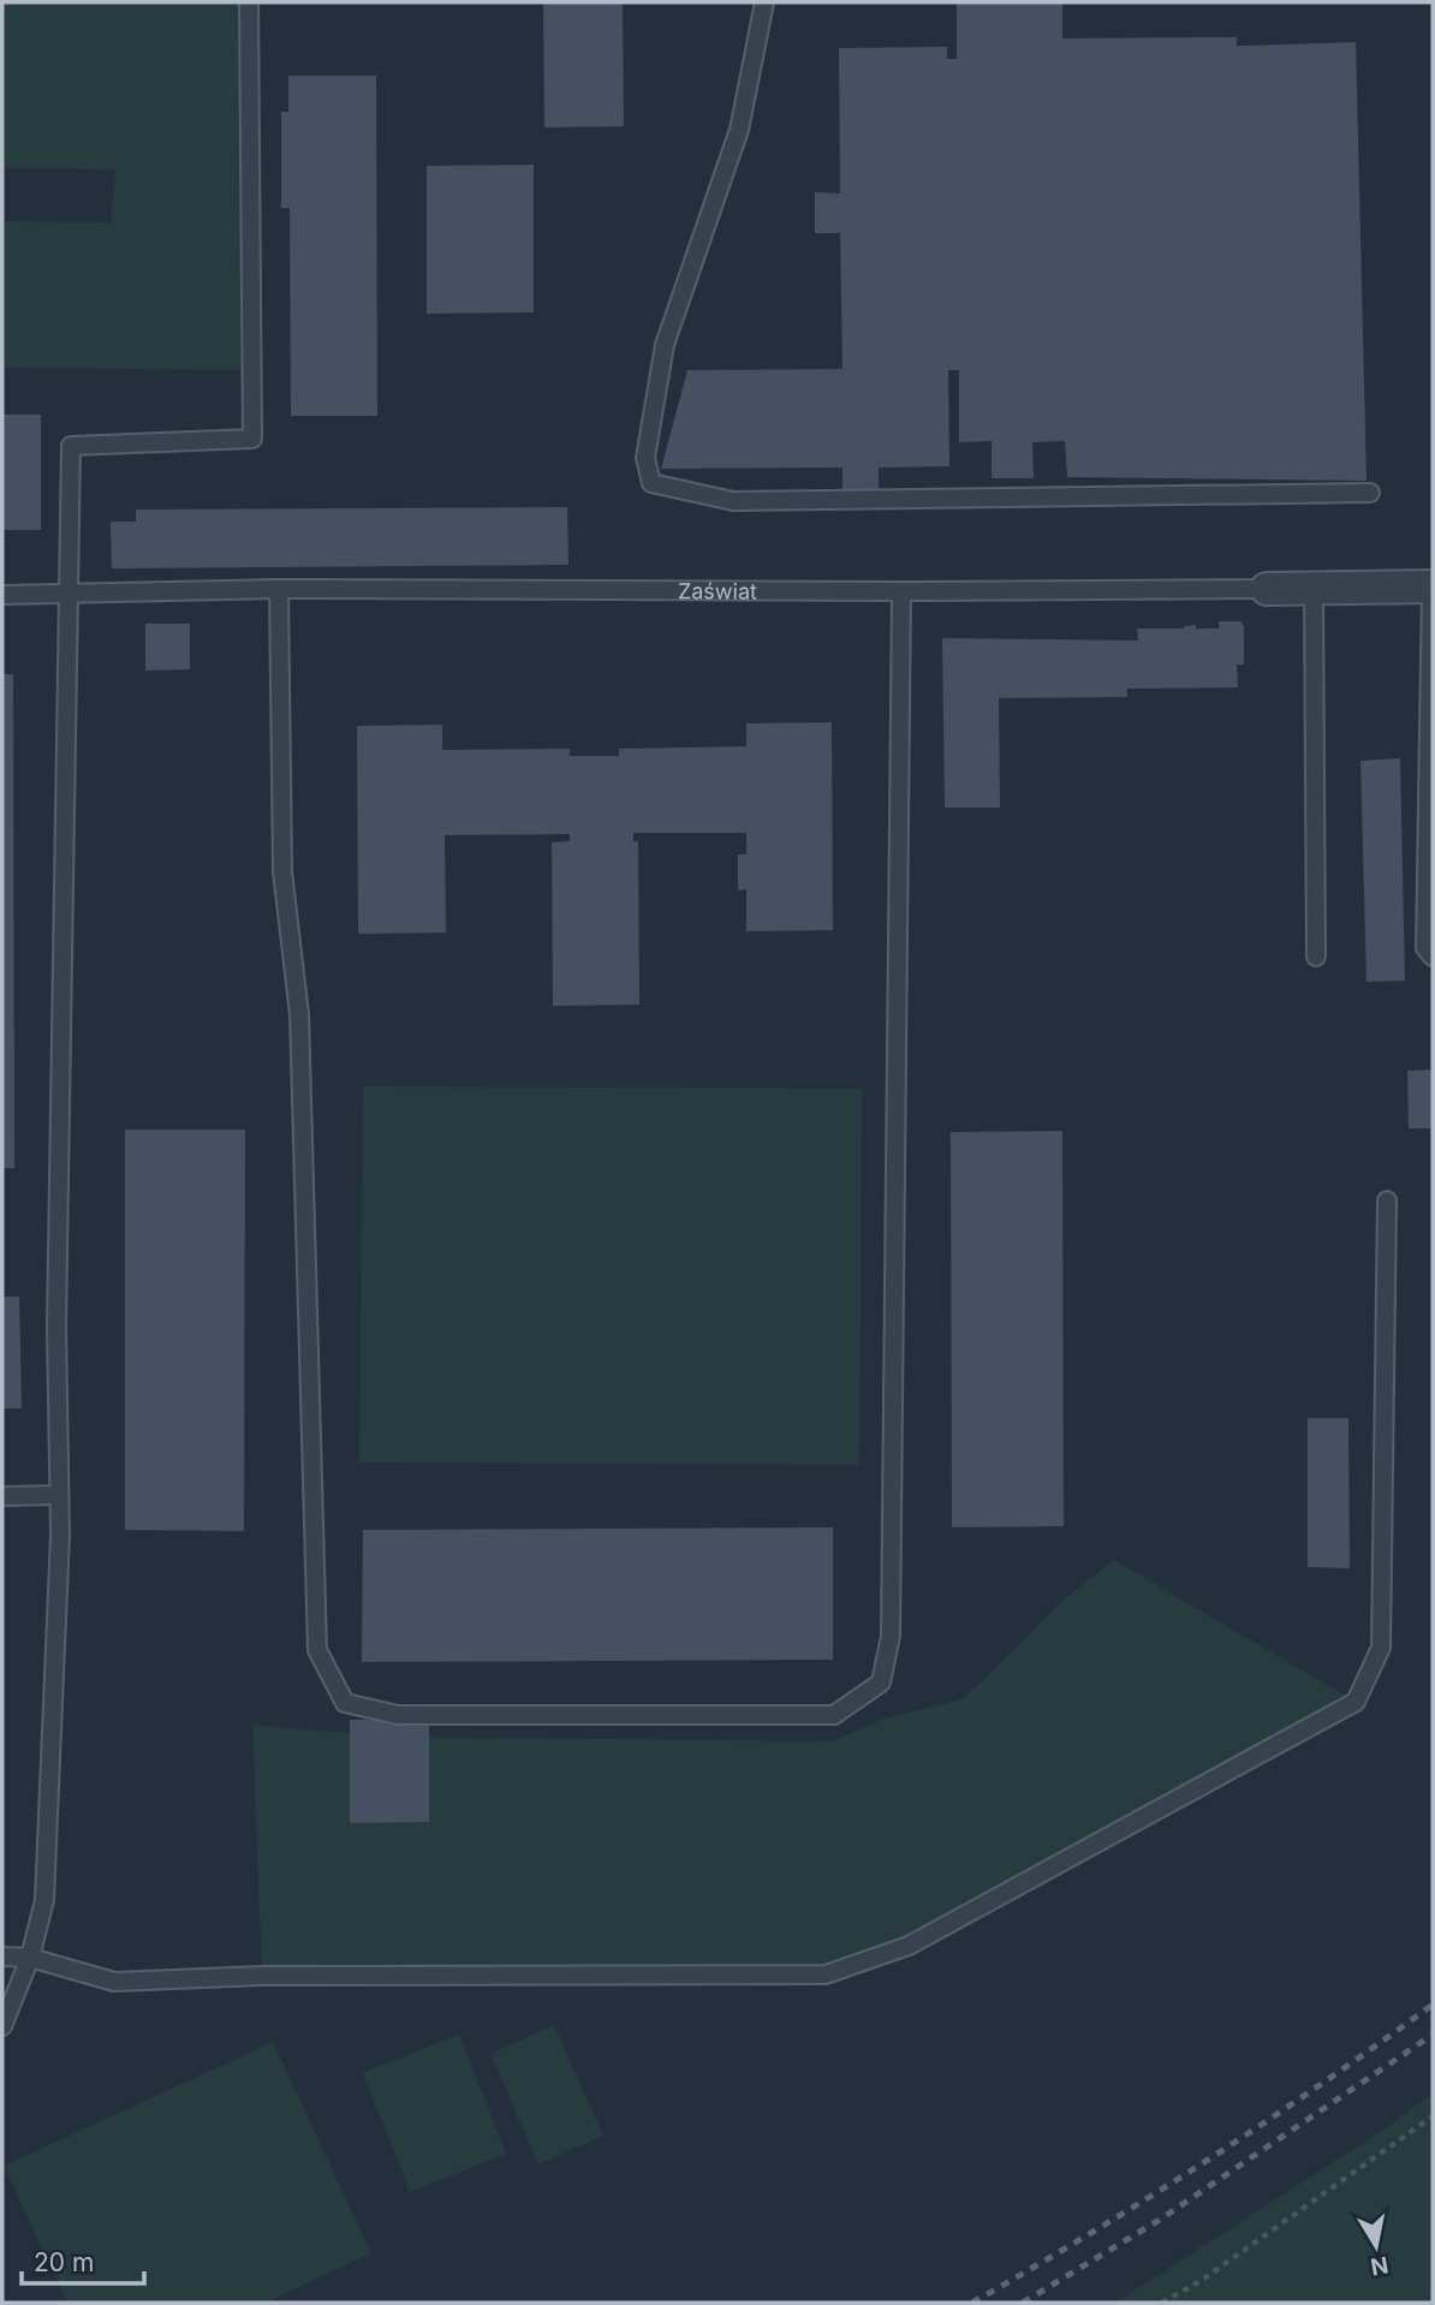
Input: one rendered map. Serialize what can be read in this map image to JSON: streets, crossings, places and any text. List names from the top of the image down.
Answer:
{
  "streets": {
    "street": ["Zaświat"]
  },
  "scale_bar": "20 m",
  "north": "bottom"
}
